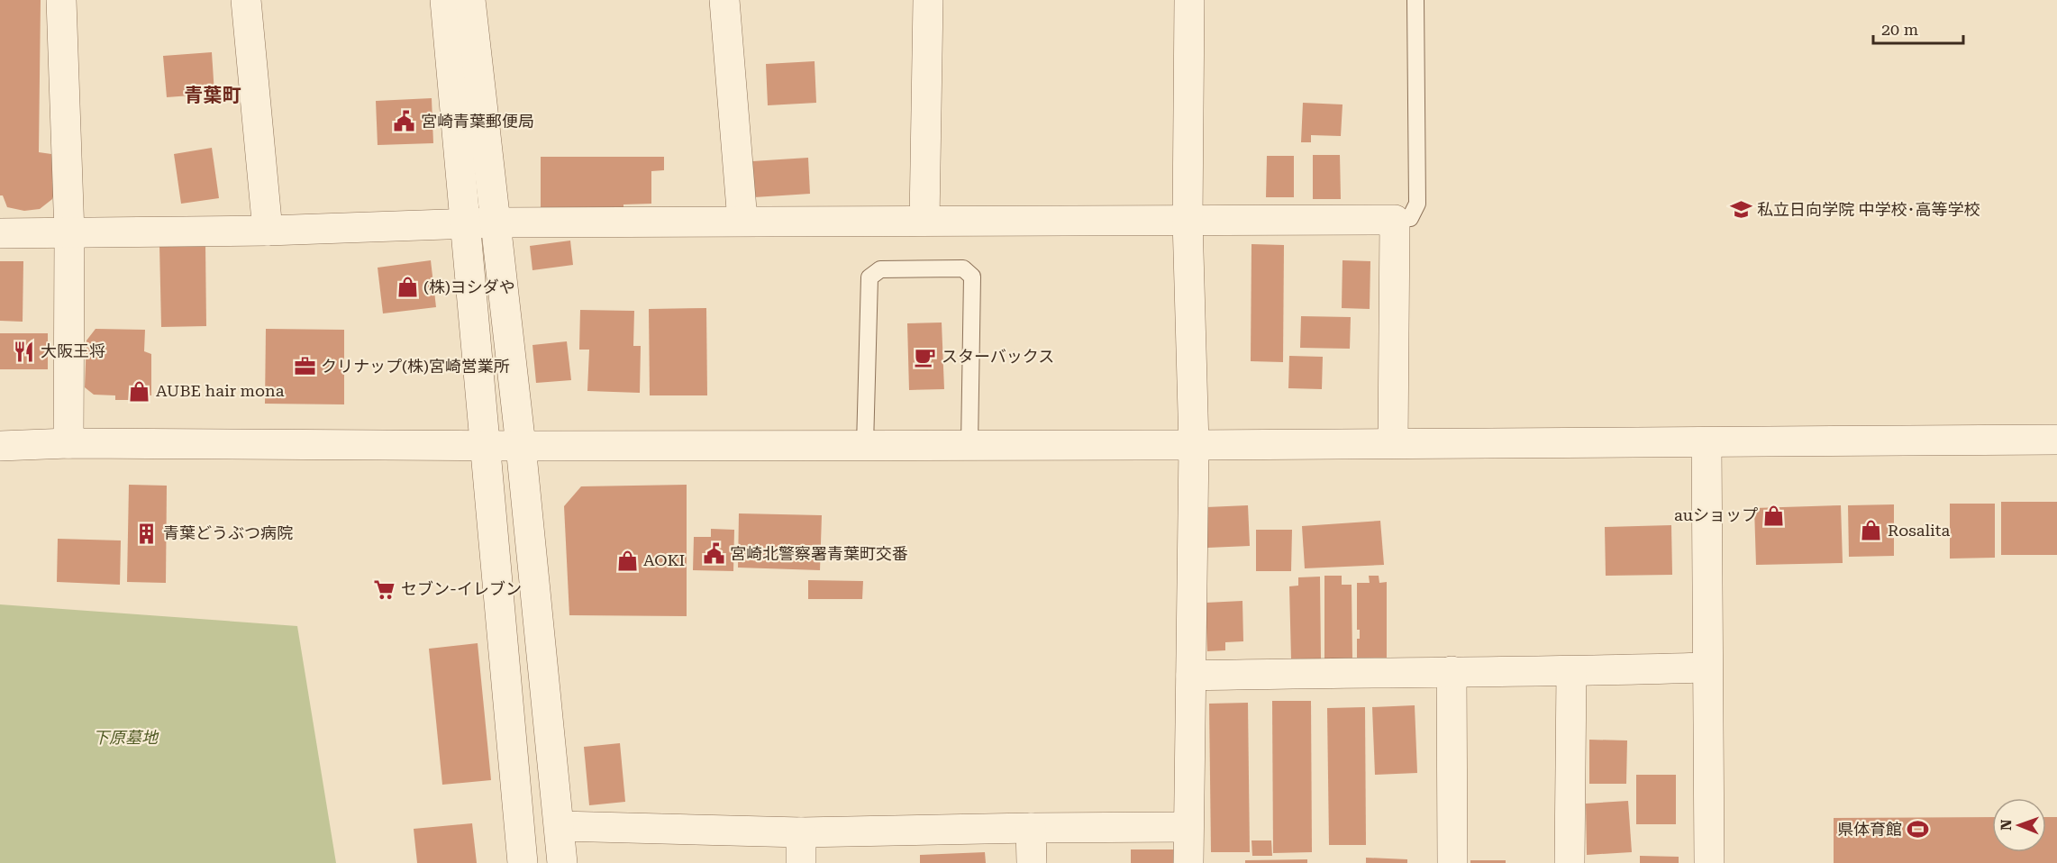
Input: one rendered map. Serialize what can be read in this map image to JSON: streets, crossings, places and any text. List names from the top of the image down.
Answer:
{
  "districts": ["青葉町"],
  "parks": ["下原墓地"],
  "places": {
    "public building": ["宮崎青葉郵便局", "宮崎北警察署青葉町交番"],
    "school or university": ["私立日向学院 中学校･高等学校"],
    "shop": [
      "(株)ヨシダや",
      "AUBE hair mona",
      "auショップ",
      "Rosalita",
      "AOKI"
    ],
    "restaurant": ["大阪王将"],
    "cafe": ["スターバックス"],
    "office": ["クリナップ(株)宮崎営業所"],
    "building": ["青葉どうぶつ病院"],
    "supermarket": ["セブン-イレブン"],
    "sports": ["県体育館"]
  },
  "scale_bar": "20 m",
  "north": "left"
}
